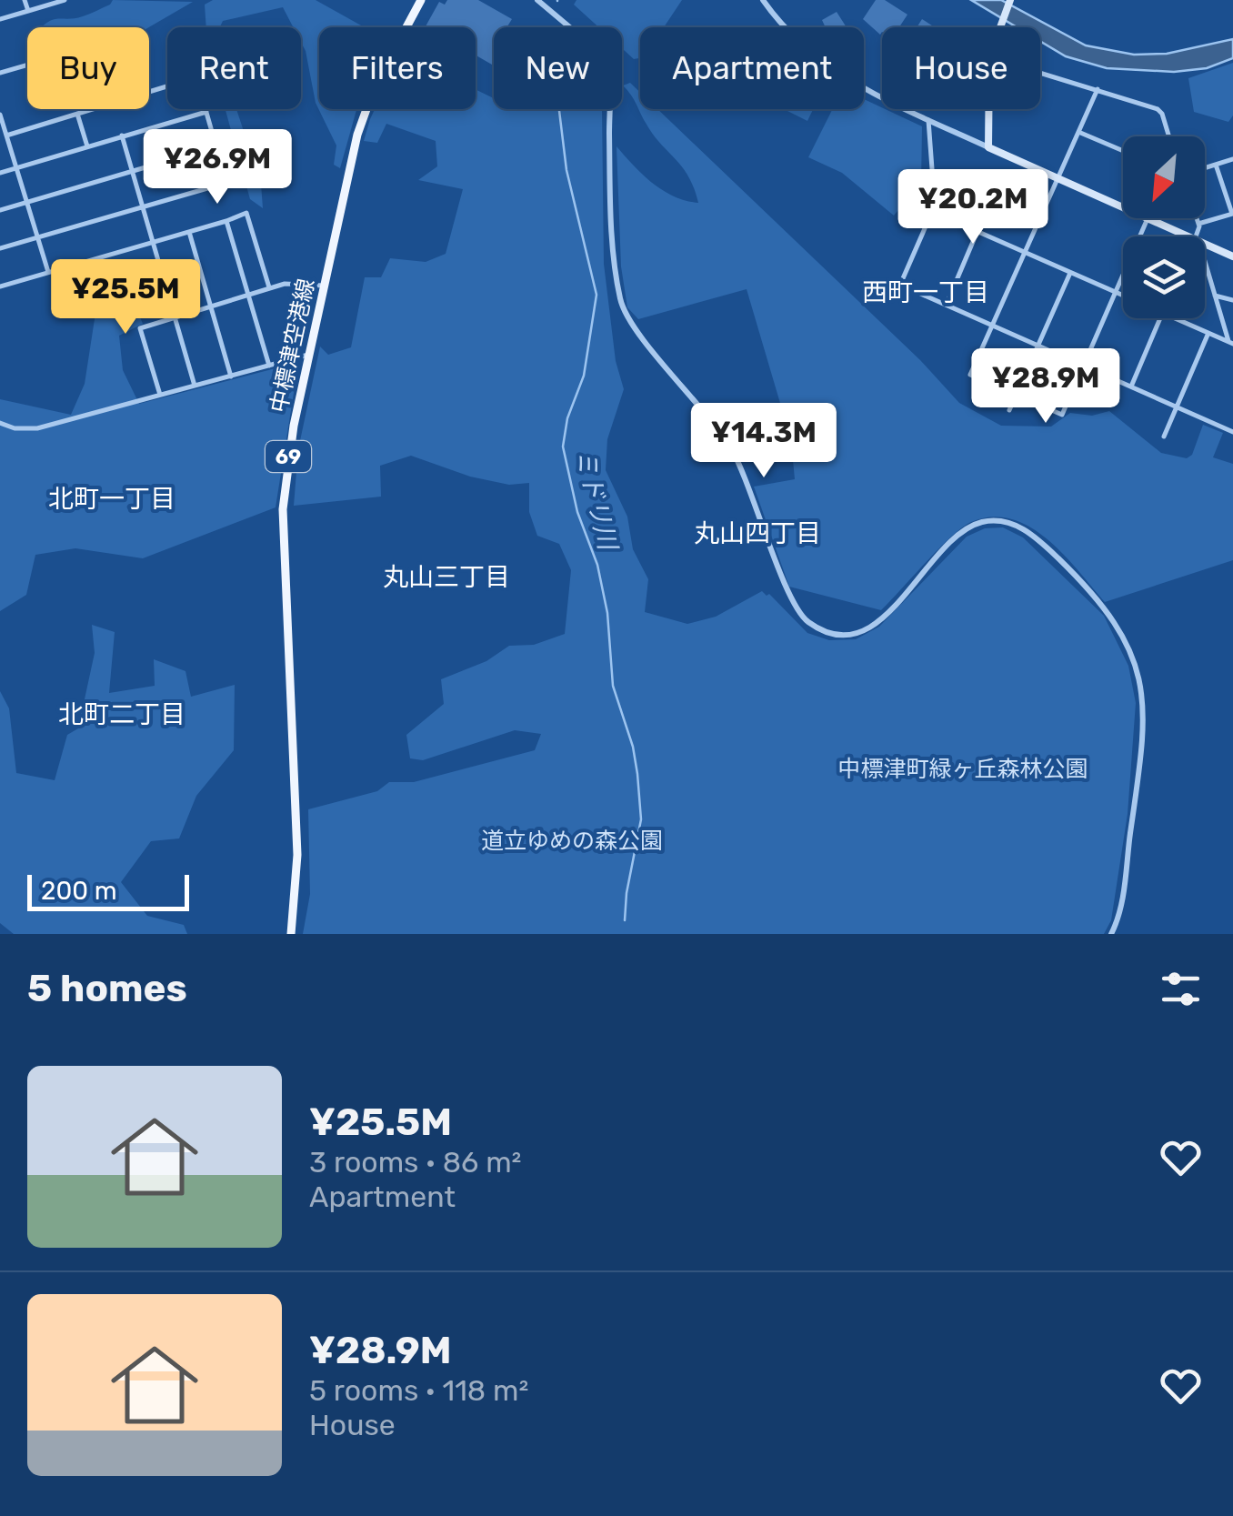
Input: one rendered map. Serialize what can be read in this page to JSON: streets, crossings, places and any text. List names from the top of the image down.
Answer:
{
  "streets": {
    "main road": ["中標津空港線", "69"]
  },
  "districts": [
    "西町一丁目",
    "北町一丁目",
    "丸山四丁目",
    "丸山三丁目",
    "北町二丁目"
  ],
  "water": ["ミドリ川"],
  "parks": ["中標津町緑ヶ丘森林公園", "道立ゆめの森公園"],
  "scale_bar": "200 m",
  "north": "bottom left",
  "page": {
    "chip": [
      "Buy",
      "Rent",
      "Filters",
      "New",
      "Apartment",
      "House"
    ],
    "price": [
      "¥26.9M",
      "¥20.2M",
      "¥25.5M",
      "¥28.9M",
      "¥14.3M"
    ],
    "scale": "200 m",
    "heading": "5 homes",
    "list": [
      {
        "name": "¥25.5M",
        "note": "3 rooms · 86 m² · Apartment"
      },
      {
        "name": "¥28.9M",
        "note": "5 rooms · 118 m² · House"
      }
    ]
  }
}
